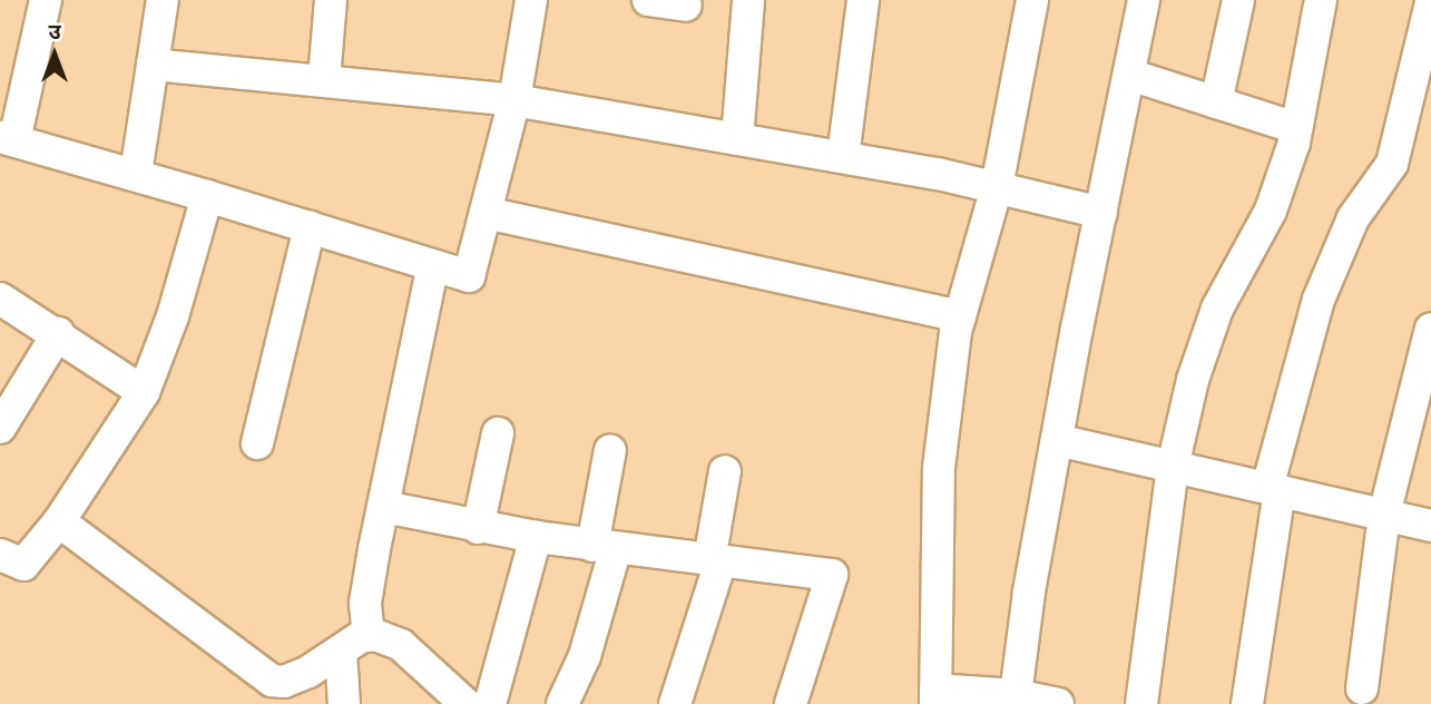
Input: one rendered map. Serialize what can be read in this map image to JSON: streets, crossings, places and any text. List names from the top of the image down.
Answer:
{
  "north": "top"
}
